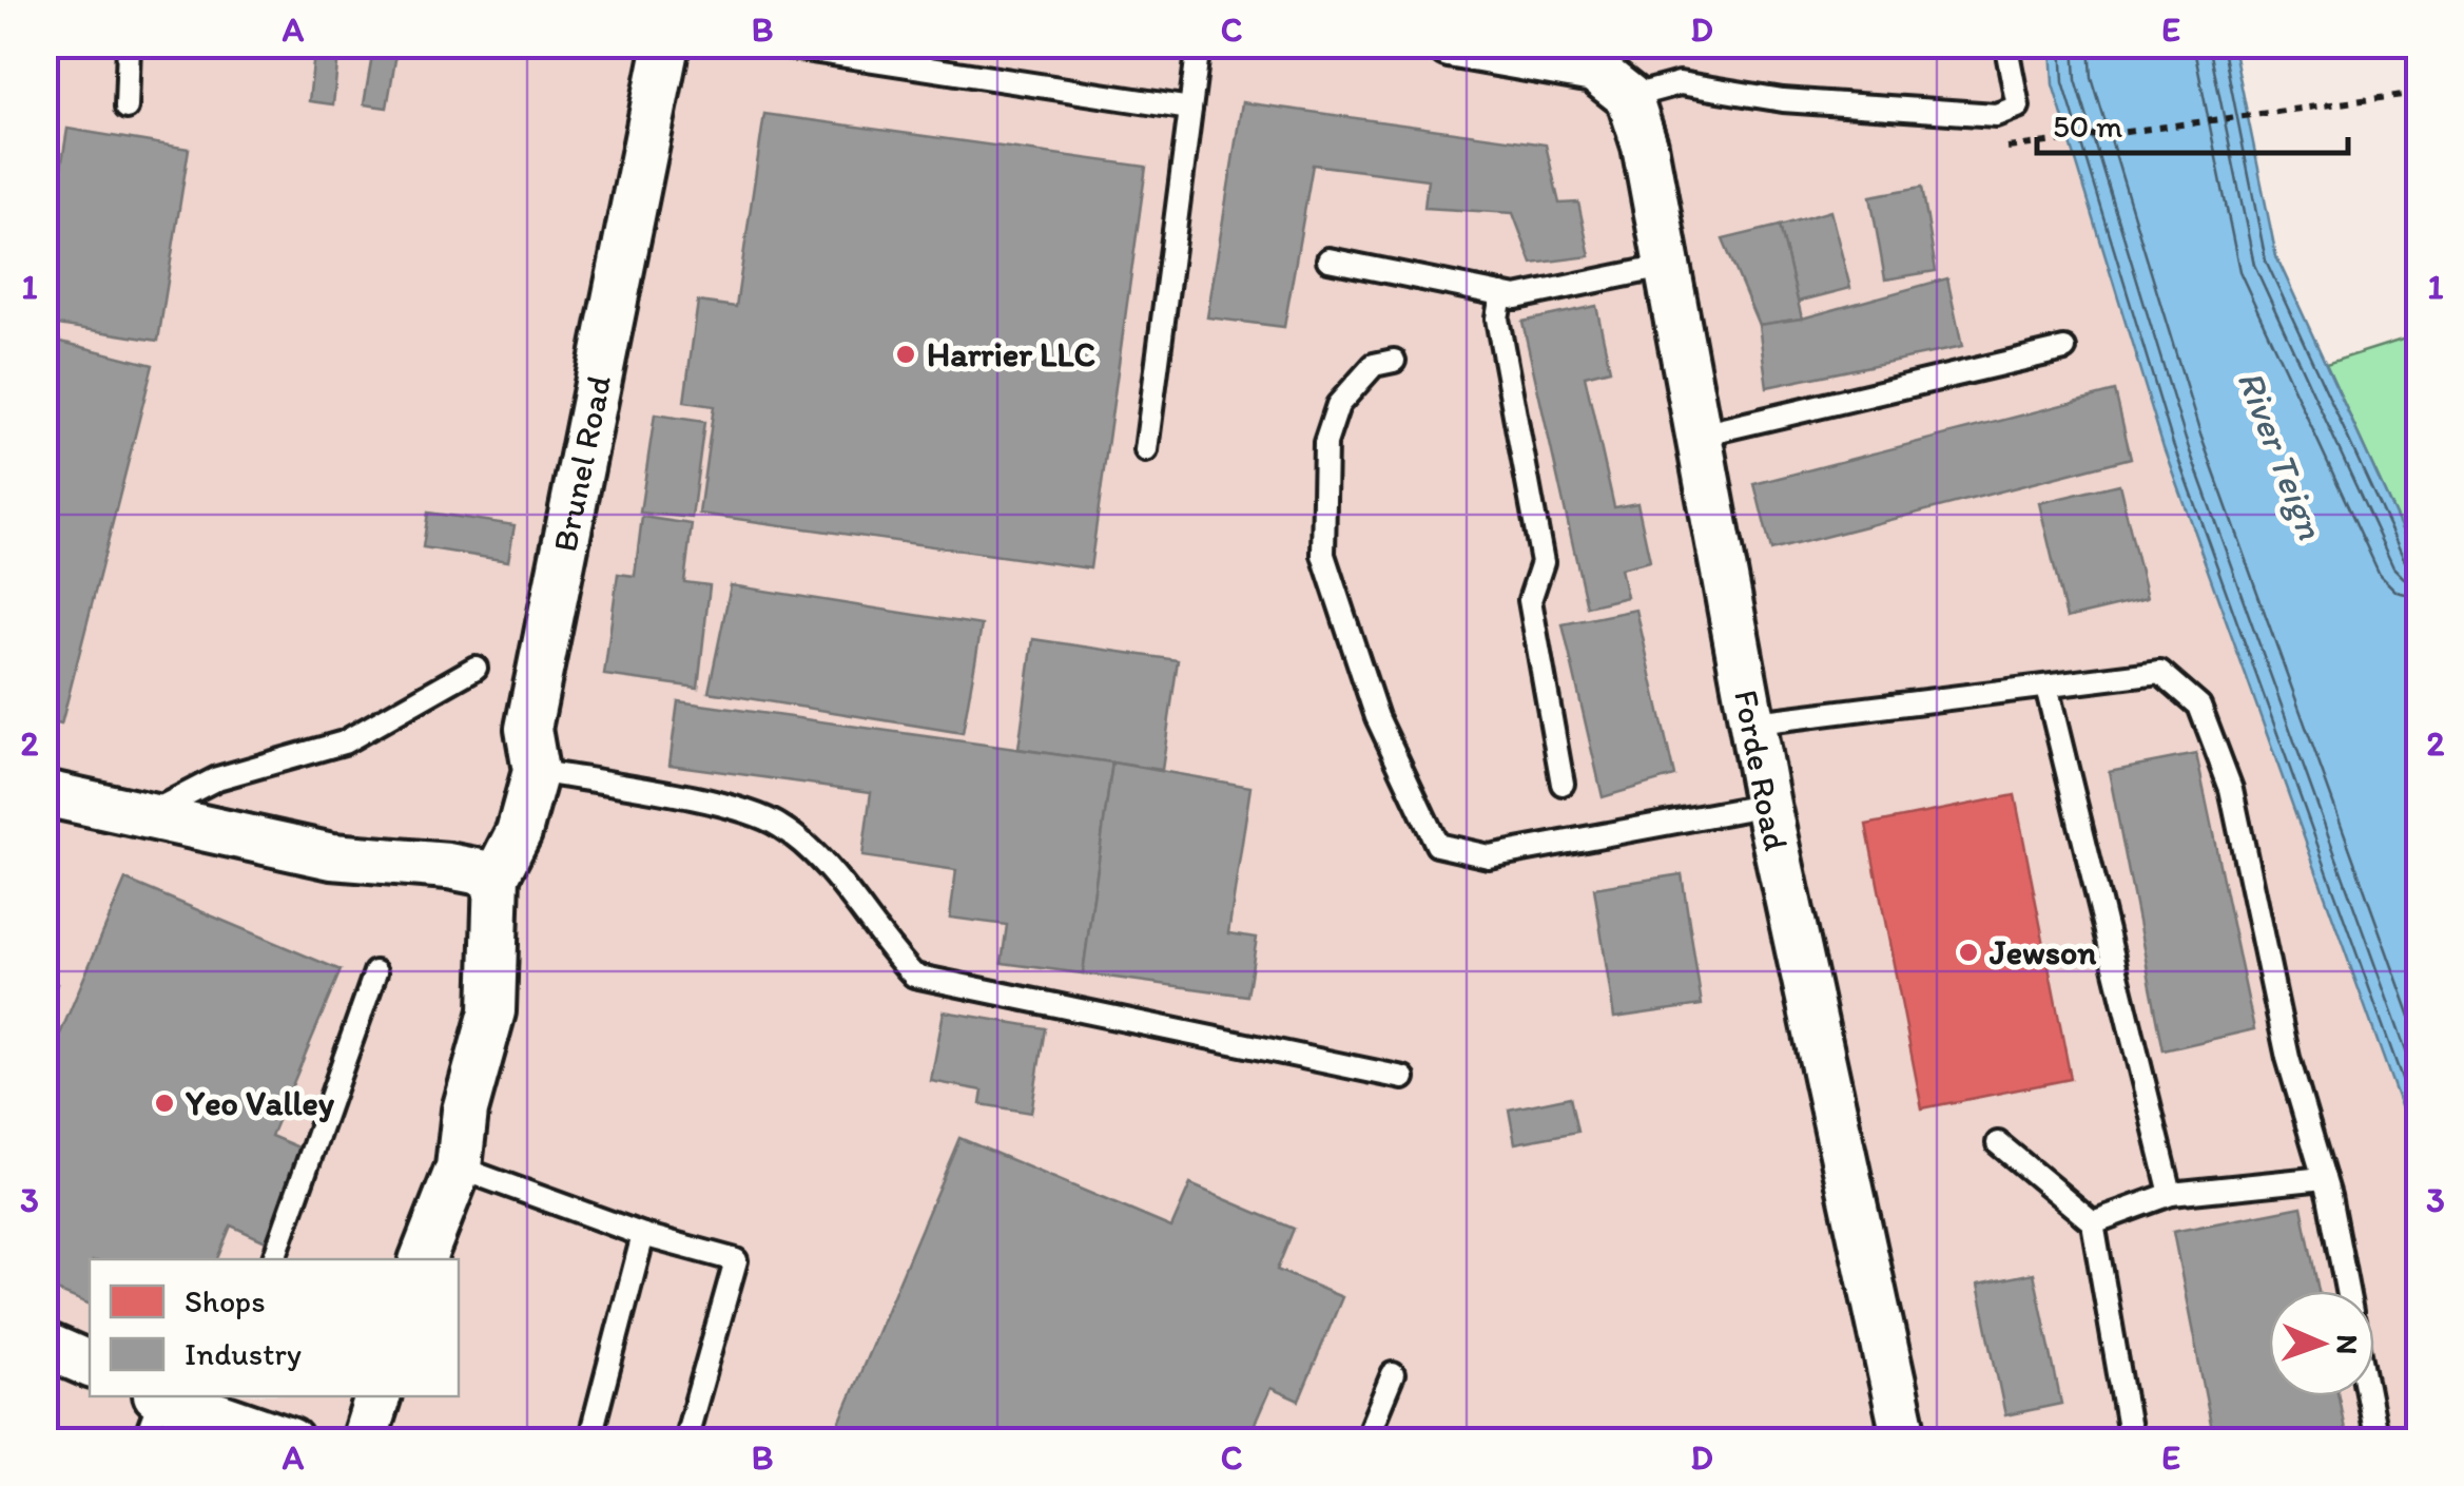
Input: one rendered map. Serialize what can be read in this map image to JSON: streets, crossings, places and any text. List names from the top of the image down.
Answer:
{
  "streets": {
    "street": ["Brunel Road", "Forde Road"]
  },
  "water": ["River Teign"],
  "places": ["Harrier LLC", "Jewson", "Yeo Valley"],
  "legend": ["Shops", "Industry"],
  "scale_bar": "50 m",
  "north": "right",
  "grid": {
    "columns": [
      "A",
      "B",
      "C",
      "D",
      "E"
    ],
    "rows": ["1", "2", "3"]
  }
}
